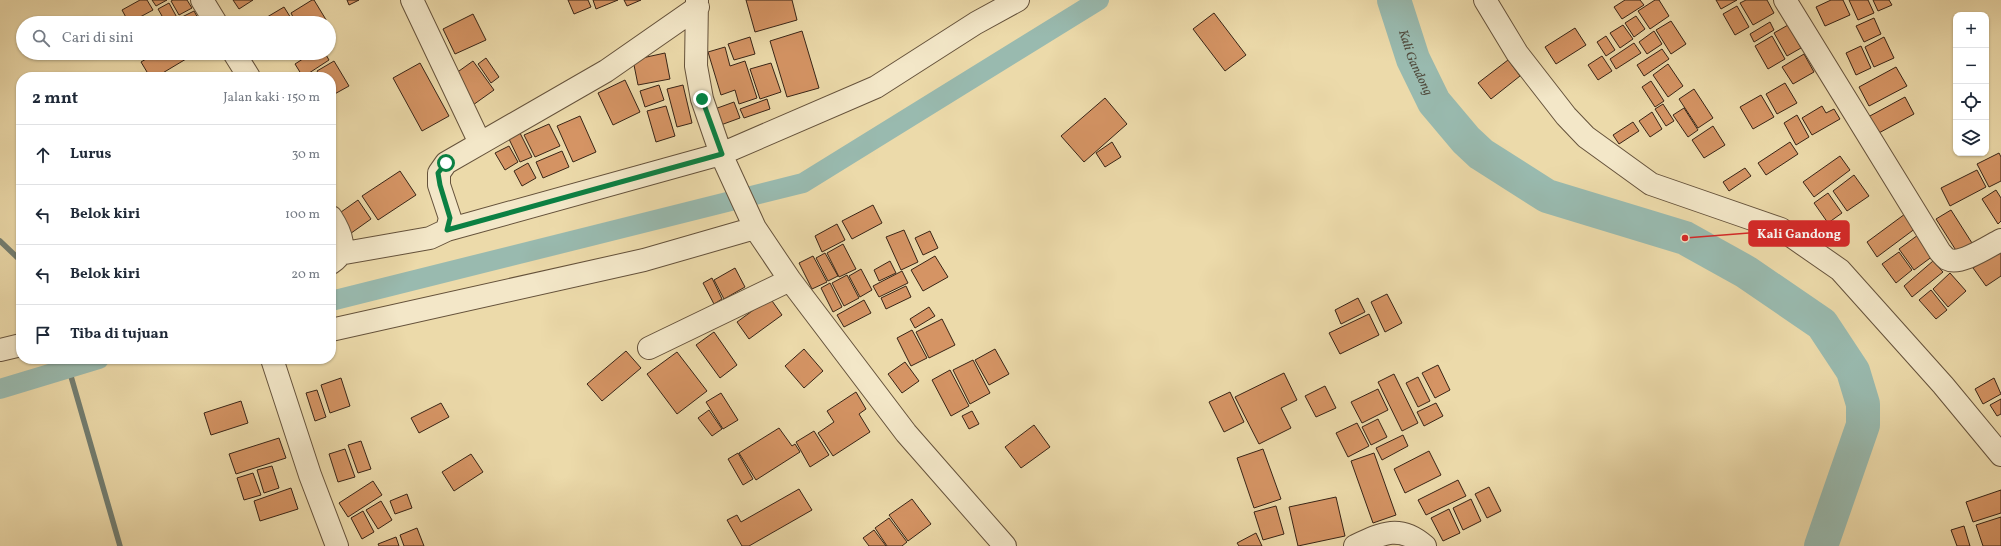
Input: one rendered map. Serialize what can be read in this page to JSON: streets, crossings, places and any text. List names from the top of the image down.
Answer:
{
  "water": ["Kali Gandong"],
  "places": ["Kali Gandong"],
  "page": {
    "map_buttons": ["+", "−"],
    "search": "Cari di sini",
    "heading": ["2 mnt", "Jalan kaki · 150 m"],
    "list": [
      ["Lurus", "30 m"],
      ["Belok kiri", "100 m"],
      ["Belok kiri", "20 m"],
      "Tiba di tujuan"
    ]
  }
}
